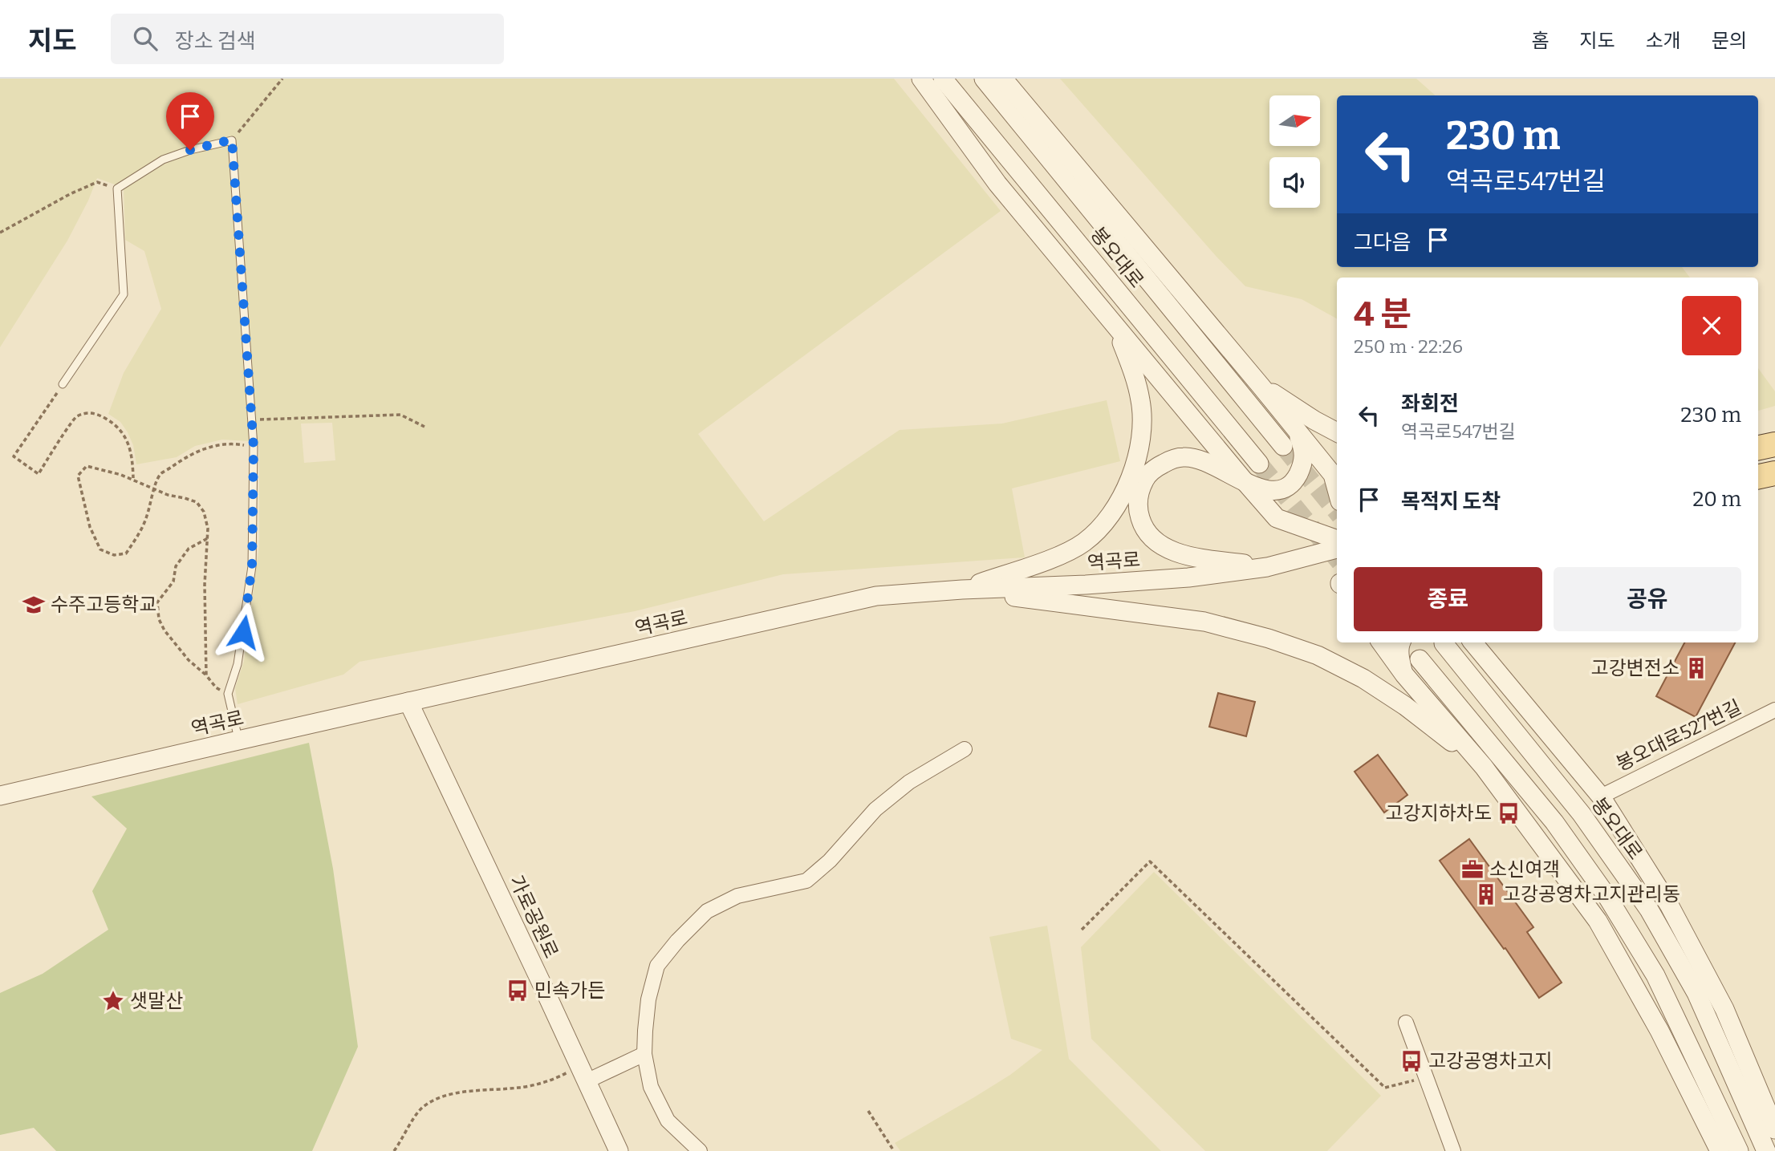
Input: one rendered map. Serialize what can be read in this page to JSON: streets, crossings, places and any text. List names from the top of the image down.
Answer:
{
  "streets": {
    "street": [
      "봉오대로",
      "역곡로",
      "봉오대로527번길",
      "가로공원로"
    ]
  },
  "crossings": [
    ["역곡로", "가로공원로"]
  ],
  "places": {
    "school or university": ["수주고등학교"],
    "building": ["고강변전소", "고강공영차고지관리동"],
    "bus stop": ["고강지하차도", "민속가든", "고강공영차고지"],
    "office": ["소신여객"],
    "place": ["샛말산"]
  },
  "north": "right",
  "page": {
    "header": "지도",
    "search": "장소 검색",
    "nav": [
      "홈",
      "지도",
      "소개",
      "문의"
    ],
    "turn": ["230 m", "역곡로547번길"],
    "then": "그다음",
    "heading": ["4 분", "250 m · 22:26"],
    "list": [
      {
        "name": "좌회전",
        "note": "역곡로547번길",
        "value": "230 m"
      },
      {
        "name": "목적지 도착",
        "value": "20 m"
      }
    ],
    "buttons": ["종료", "공유"]
  }
}
